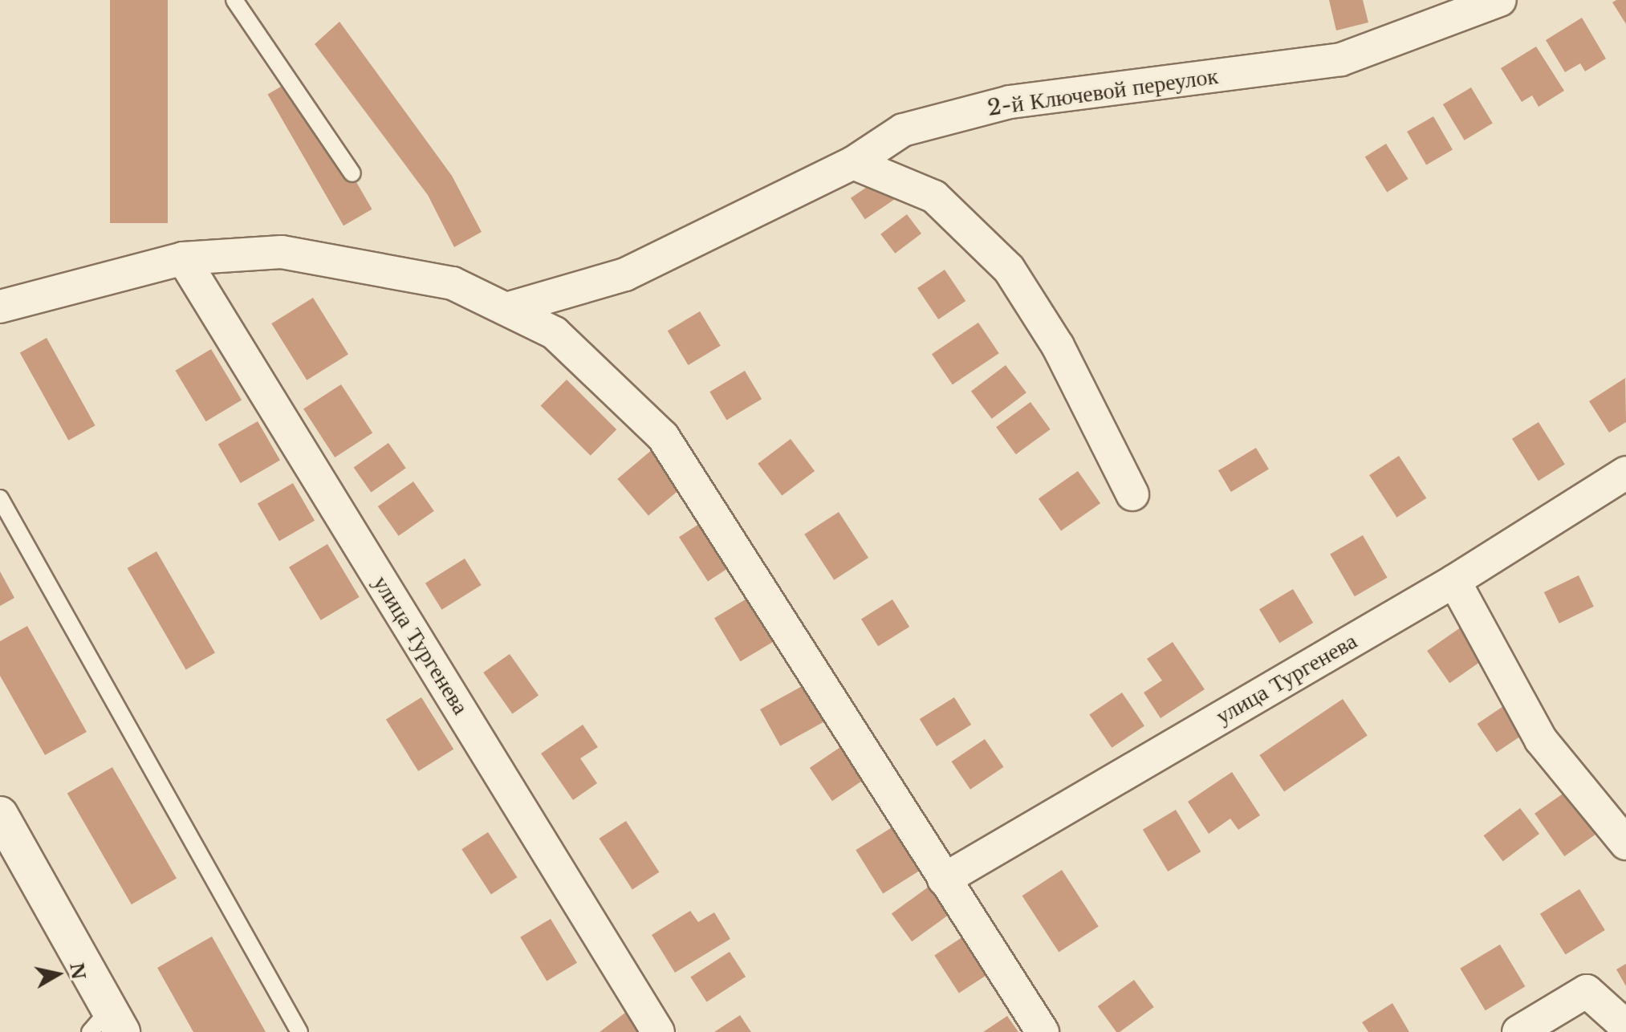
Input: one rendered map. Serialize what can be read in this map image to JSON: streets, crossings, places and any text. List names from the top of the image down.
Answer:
{
  "streets": {
    "street": ["2-й Ключевой переулок", "улица Тургенева"]
  },
  "north": "right"
}
